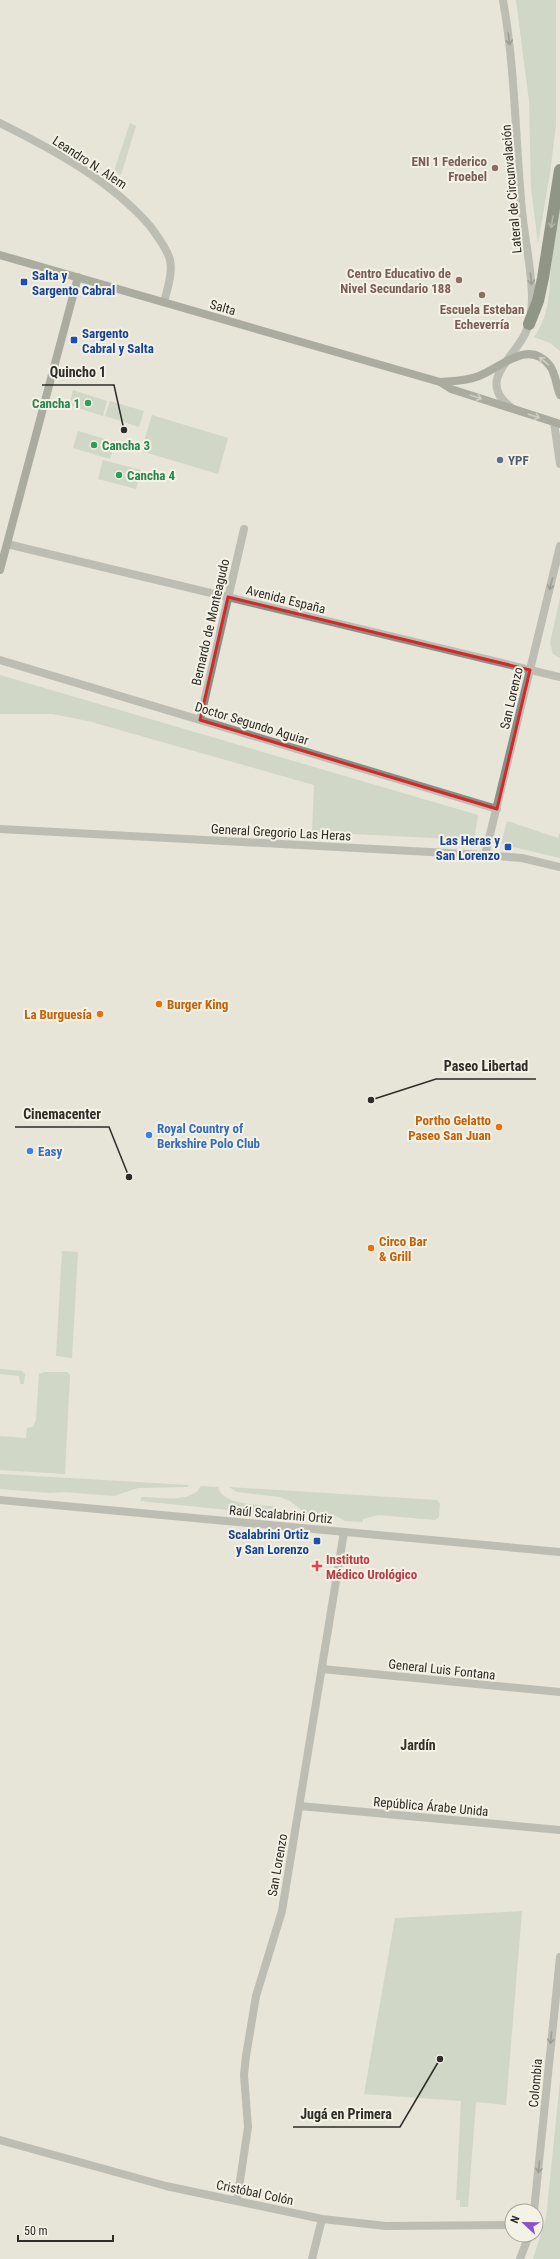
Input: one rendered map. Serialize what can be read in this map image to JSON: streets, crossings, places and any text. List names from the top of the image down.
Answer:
{
  "streets": {
    "main road": ["Salta"],
    "street": [
      "Leandro N. Alem",
      "Lateral de Circunvalación",
      "Avenida España",
      "Bernardo de Monteagudo",
      "San Lorenzo",
      "Doctor Segundo Aguiar",
      "General Gregorio Las Heras",
      "Raúl Scalabrini Ortiz",
      "General Luis Fontana",
      "República Árabe Unida",
      "Colombia",
      "Cristóbal Colón"
    ]
  },
  "crossings": [
    ["Leandro N. Alem", "Salta"],
    ["Lateral de Circunvalación", "Salta"],
    ["Avenida España", "Bernardo de Monteagudo"],
    ["Avenida España", "San Lorenzo"],
    ["Bernardo de Monteagudo", "Doctor Segundo Aguiar"],
    ["San Lorenzo", "Doctor Segundo Aguiar"],
    ["San Lorenzo", "General Gregorio Las Heras"],
    ["San Lorenzo", "Raúl Scalabrini Ortiz"],
    ["San Lorenzo", "General Luis Fontana"],
    ["San Lorenzo", "República Árabe Unida"],
    ["San Lorenzo", "Cristóbal Colón"]
  ],
  "one_way": ["Lateral de Circunvalación", "Colombia"],
  "districts": ["Jardín"],
  "places": {
    "other": [
      "ENI 1 Federico Froebel",
      "Centro Educativo de Nivel Secundario 188",
      "Escuela Esteban Echeverría",
      "Cancha 1",
      "Quincho 1",
      "Cancha 3",
      "YPF",
      "Cancha 4",
      "Burger King",
      "La Burguesía",
      "Paseo Libertad",
      "Portho Gelatto Paseo San Juan",
      "Royal Country of Berkshire Polo Club",
      "Easy",
      "Cinemacenter",
      "Circo Bar & Grill",
      "Jugá en Primera"
    ],
    "transit": [
      "Salta y Sargento Cabral",
      "Sargento Cabral y Salta",
      "Las Heras y San Lorenzo",
      "Scalabrini Ortiz y San Lorenzo"
    ],
    "health": ["Instituto Médico Urológico"]
  },
  "scale_bar": "50 m",
  "north": "left"
}
